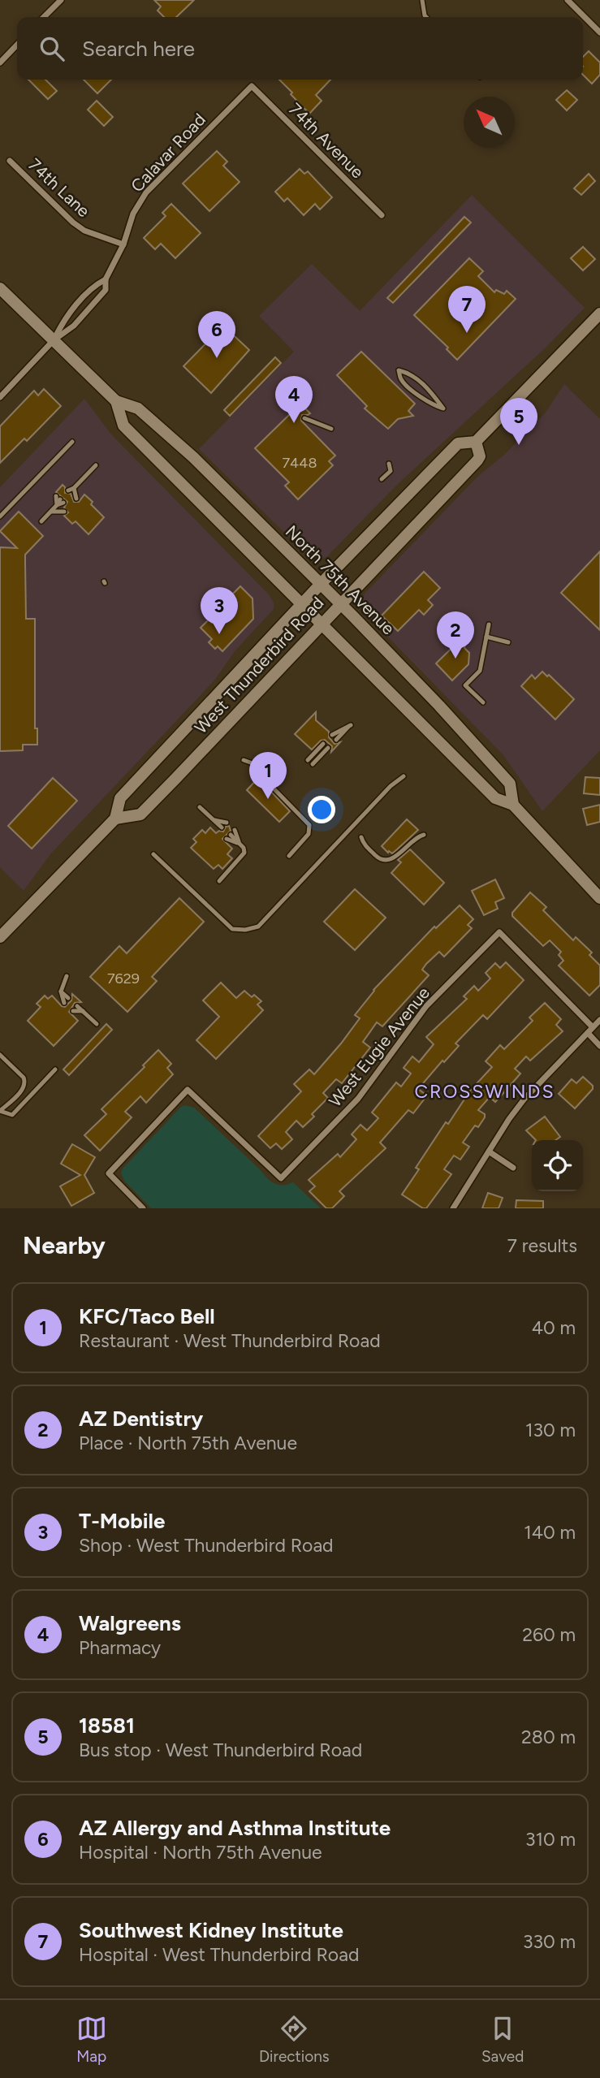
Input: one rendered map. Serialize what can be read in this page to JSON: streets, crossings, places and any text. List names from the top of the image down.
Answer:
{
  "streets": {
    "main road": ["North 75th Avenue", "West Thunderbird Road"],
    "street": [
      "74th Avenue",
      "Calavar Road",
      "74th Lane",
      "West Eugie Avenue"
    ]
  },
  "crossings": [
    ["74th Avenue", "Calavar Road"],
    ["Calavar Road", "74th Lane"],
    ["Calavar Road", "North 75th Avenue"],
    ["North 75th Avenue", "West Thunderbird Road"]
  ],
  "districts": ["CROSSWINDS"],
  "house_numbers": ["7448", "7629"],
  "north": "top left",
  "page": {
    "search": "Search here",
    "pins": [
      "7",
      "6",
      "4",
      "5",
      "3",
      "2",
      "1"
    ],
    "heading": ["Nearby", "7 results"],
    "list": [
      {
        "mark": "1",
        "name": "KFC/Taco Bell",
        "note": "Restaurant · West Thunderbird Road",
        "value": "40 m"
      },
      {
        "mark": "2",
        "name": "AZ Dentistry",
        "note": "Place · North 75th Avenue",
        "value": "130 m"
      },
      {
        "mark": "3",
        "name": "T-Mobile",
        "note": "Shop · West Thunderbird Road",
        "value": "140 m"
      },
      {
        "mark": "4",
        "name": "Walgreens",
        "note": "Pharmacy",
        "value": "260 m"
      },
      {
        "mark": "5",
        "name": "18581",
        "note": "Bus stop · West Thunderbird Road",
        "value": "280 m"
      },
      {
        "mark": "6",
        "name": "AZ Allergy and Asthma Institute",
        "note": "Hospital · North 75th Avenue",
        "value": "310 m"
      },
      {
        "mark": "7",
        "name": "Southwest Kidney Institute",
        "note": "Hospital · West Thunderbird Road",
        "value": "330 m"
      }
    ],
    "nav": ["Map", "Directions", "Saved"]
  }
}
